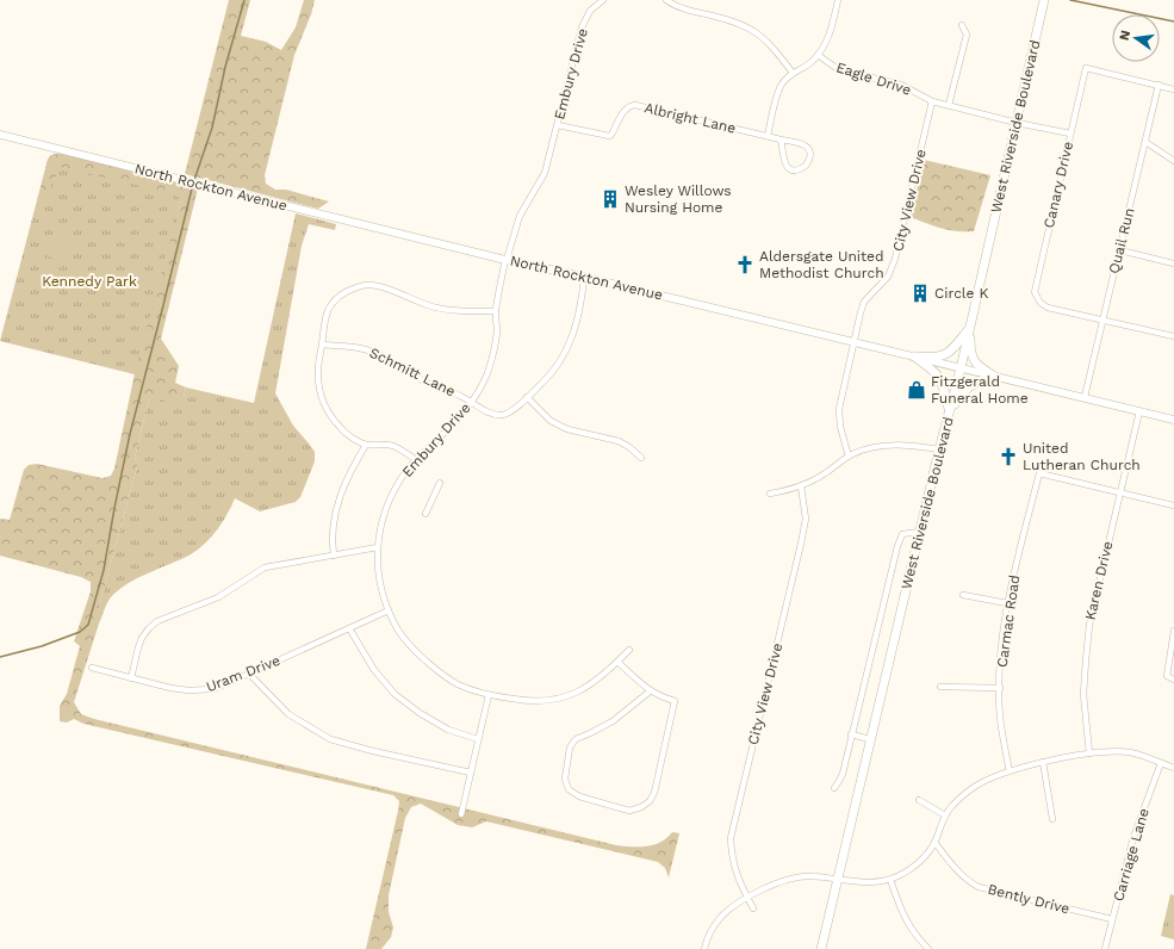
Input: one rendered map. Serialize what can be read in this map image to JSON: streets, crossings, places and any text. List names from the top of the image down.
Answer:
{
  "streets": {
    "main road": ["West Riverside Boulevard"],
    "street": [
      "Embury Drive",
      "Eagle Drive",
      "Albright Lane",
      "Canary Drive",
      "North Rockton Avenue",
      "City View Drive",
      "Quail Run",
      "Schmitt Lane",
      "Karen Drive",
      "Carmac Road",
      "Uram Drive",
      "Carriage Lane",
      "Bently Drive"
    ]
  },
  "crossings": [
    ["Embury Drive", "Albright Lane"],
    ["Embury Drive", "North Rockton Avenue"],
    ["Embury Drive", "Schmitt Lane"],
    ["Embury Drive", "Uram Drive"],
    ["Eagle Drive", "West Riverside Boulevard"],
    ["Eagle Drive", "Canary Drive"],
    ["Eagle Drive", "City View Drive"],
    ["West Riverside Boulevard", "North Rockton Avenue"],
    ["Canary Drive", "Quail Run"],
    ["North Rockton Avenue", "City View Drive"],
    ["North Rockton Avenue", "Quail Run"],
    ["North Rockton Avenue", "Karen Drive"],
    ["Karen Drive", "Carmac Road"],
    ["Carriage Lane", "Bently Drive"]
  ],
  "parks": ["Kennedy Park"],
  "places": {
    "building": ["Wesley Willows Nursing Home", "Circle K"],
    "church": ["Aldersgate United Methodist Church", "United Lutheran Church"],
    "shop": ["Fitzgerald Funeral Home"]
  },
  "north": "left"
}
